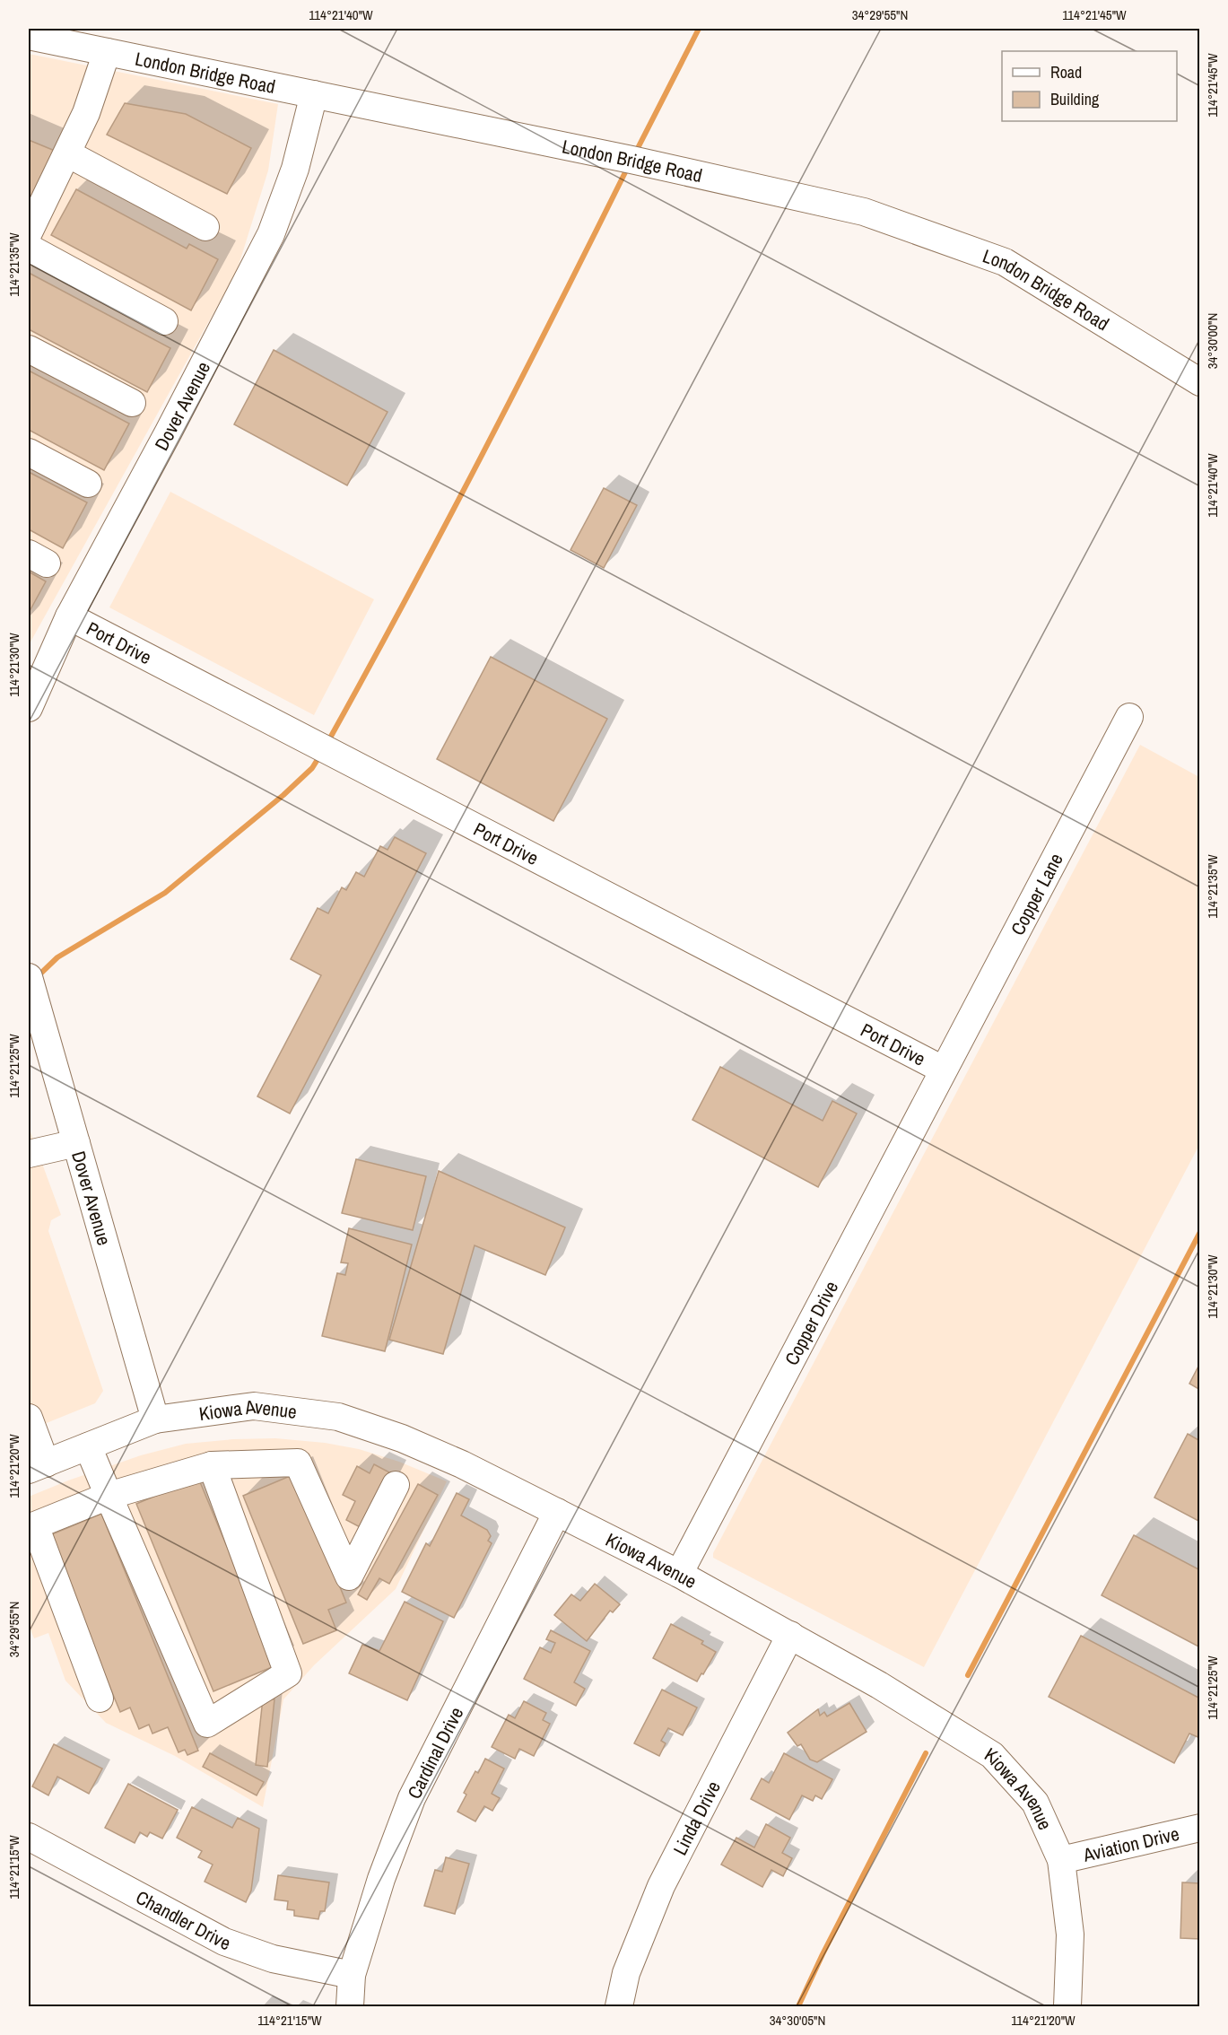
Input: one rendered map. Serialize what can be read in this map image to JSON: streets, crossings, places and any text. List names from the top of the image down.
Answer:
{
  "streets": {
    "street": [
      "London Bridge Road",
      "Dover Avenue",
      "Port Drive",
      "Copper Lane",
      "Copper Drive",
      "Kiowa Avenue",
      "Cardinal Drive",
      "Linda Drive",
      "Aviation Drive",
      "Chandler Drive"
    ]
  },
  "crossings": [
    ["London Bridge Road", "Dover Avenue"],
    ["Dover Avenue", "Port Drive"],
    ["Dover Avenue", "Kiowa Avenue"],
    ["Port Drive", "Copper Lane"],
    ["Port Drive", "Copper Drive"],
    ["Copper Lane", "Copper Drive"],
    ["Copper Drive", "Kiowa Avenue"],
    ["Kiowa Avenue", "Cardinal Drive"],
    ["Kiowa Avenue", "Linda Drive"],
    ["Kiowa Avenue", "Aviation Drive"],
    ["Cardinal Drive", "Chandler Drive"]
  ],
  "legend": ["Road", "Building"],
  "coordinates": [
    "114°21'40\"W",
    "34°29'55\"N",
    "114°21'45\"W",
    "114°21'35\"W",
    "34°30'00\"N",
    "114°21'30\"W",
    "114°21'25\"W",
    "114°21'20\"W",
    "114°21'15\"W",
    "34°30'05\"N"
  ]
}
